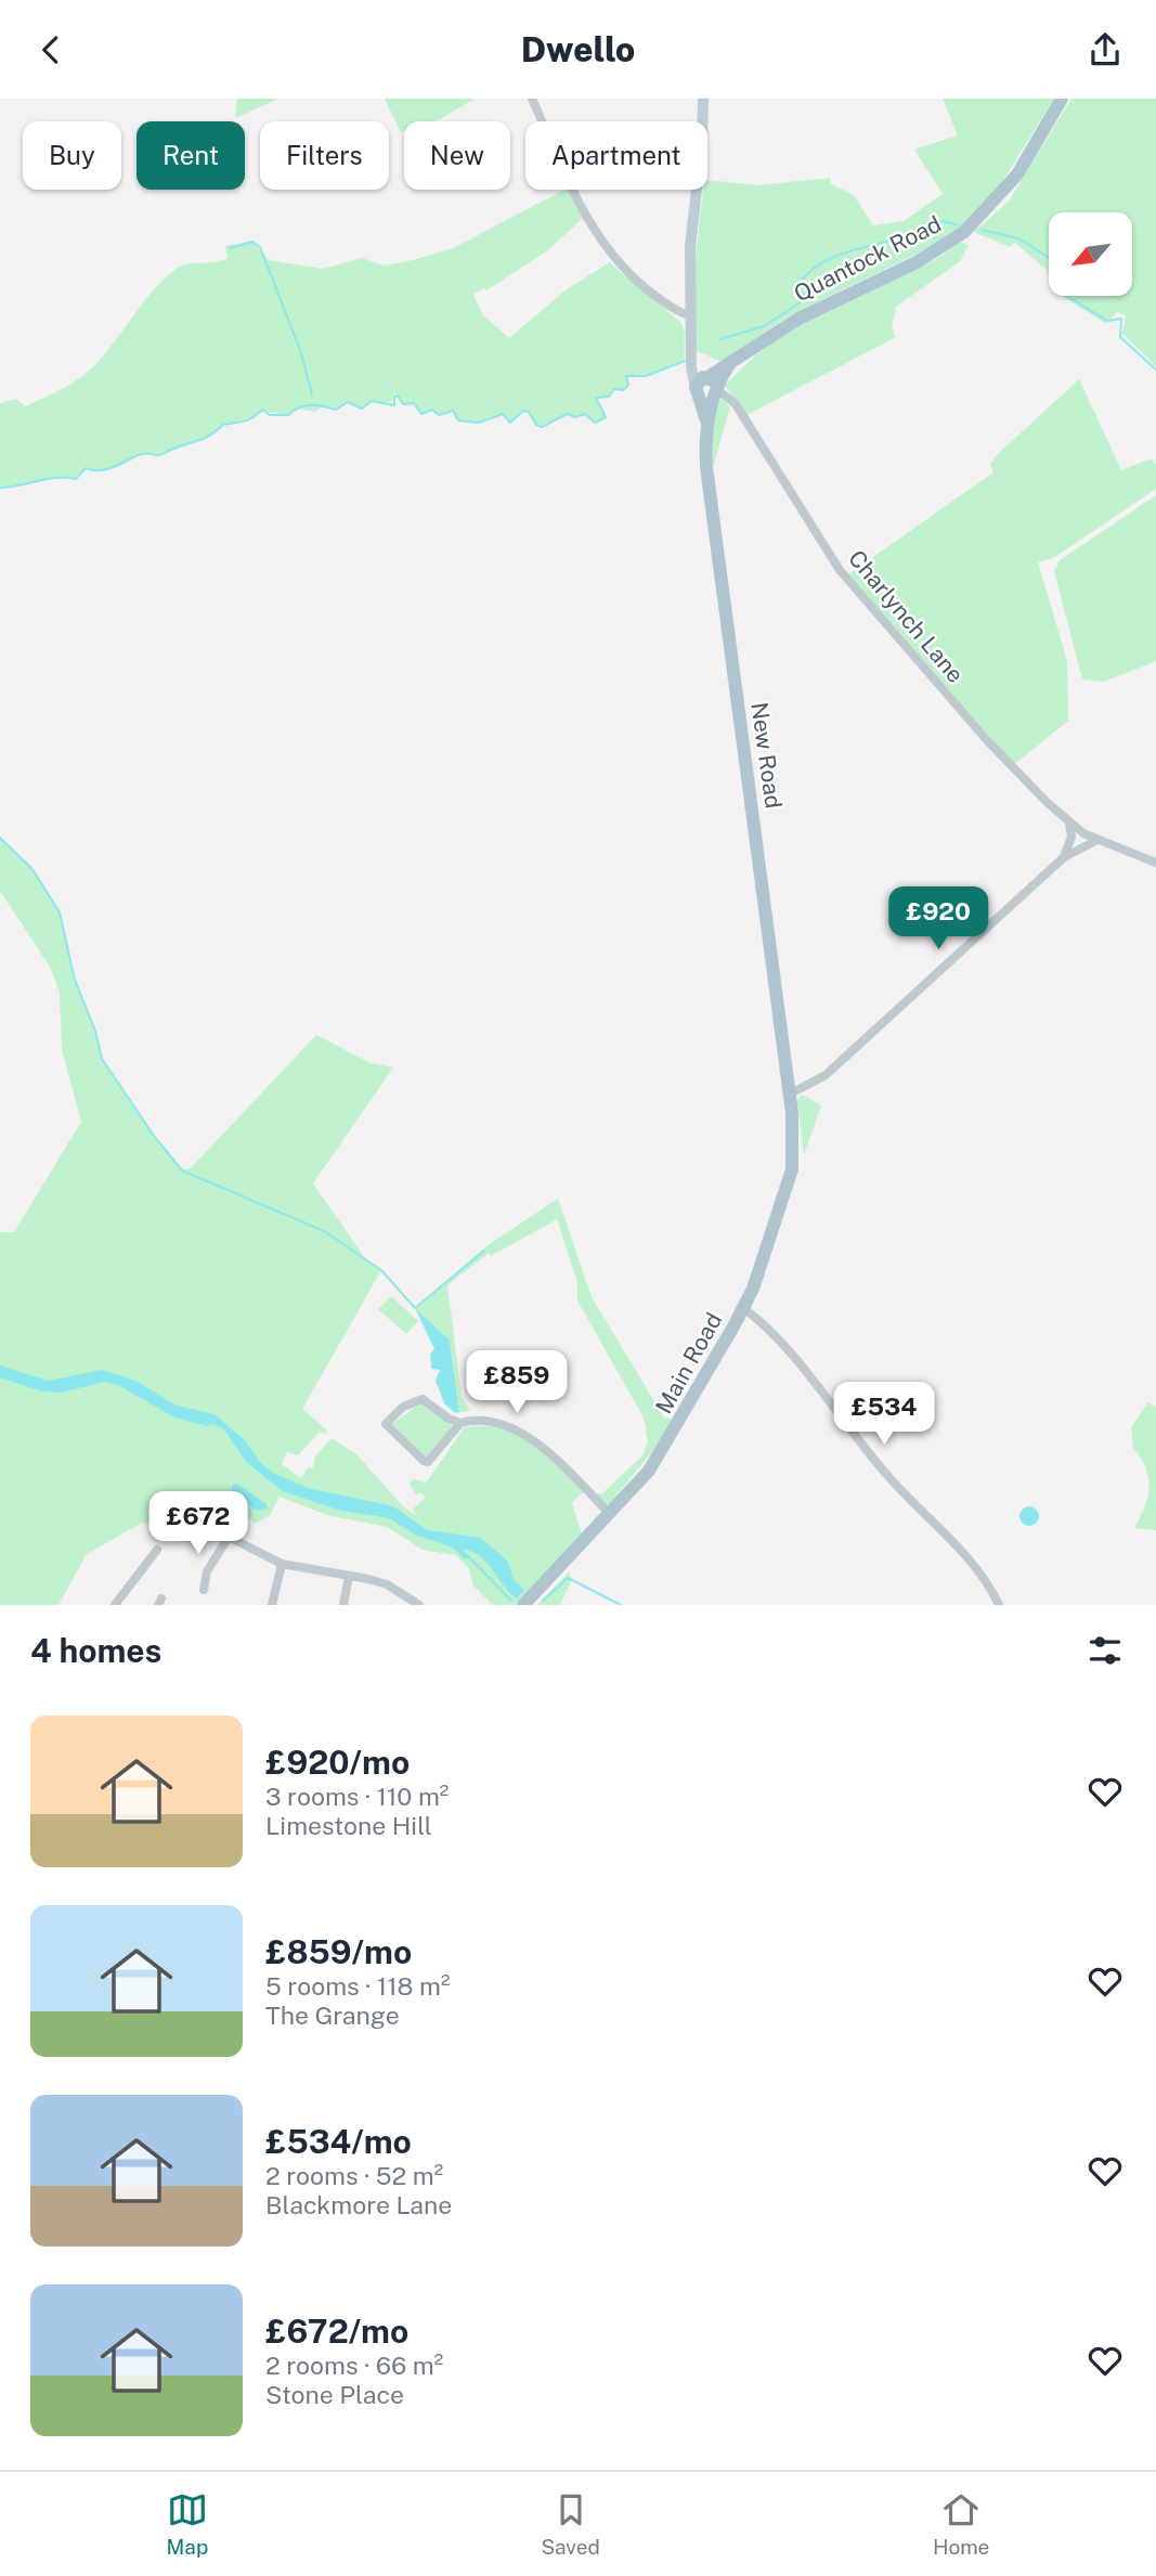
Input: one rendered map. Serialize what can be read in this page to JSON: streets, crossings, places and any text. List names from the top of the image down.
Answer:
{
  "streets": {
    "main road": ["Quantock Road", "New Road", "Main Road"],
    "street": ["Charlynch Lane"]
  },
  "crossings": [
    ["Quantock Road", "Charlynch Lane"],
    ["Quantock Road", "New Road"],
    ["Charlynch Lane", "New Road"],
    ["New Road", "Main Road"]
  ],
  "north": "bottom left",
  "page": {
    "header": "Dwello",
    "chip": [
      "Buy",
      "Rent",
      "Filters",
      "New",
      "Apartment"
    ],
    "price": [
      "£920",
      "£859",
      "£534",
      "£672"
    ],
    "heading": "4 homes",
    "list": [
      {
        "name": "£920/mo",
        "note": "3 rooms · 110 m² · Limestone Hill"
      },
      {
        "name": "£859/mo",
        "note": "5 rooms · 118 m² · The Grange"
      },
      {
        "name": "£534/mo",
        "note": "2 rooms · 52 m² · Blackmore Lane"
      },
      {
        "name": "£672/mo",
        "note": "2 rooms · 66 m² · Stone Place"
      }
    ],
    "tabs": ["Map", "Saved", "Home"]
  }
}
